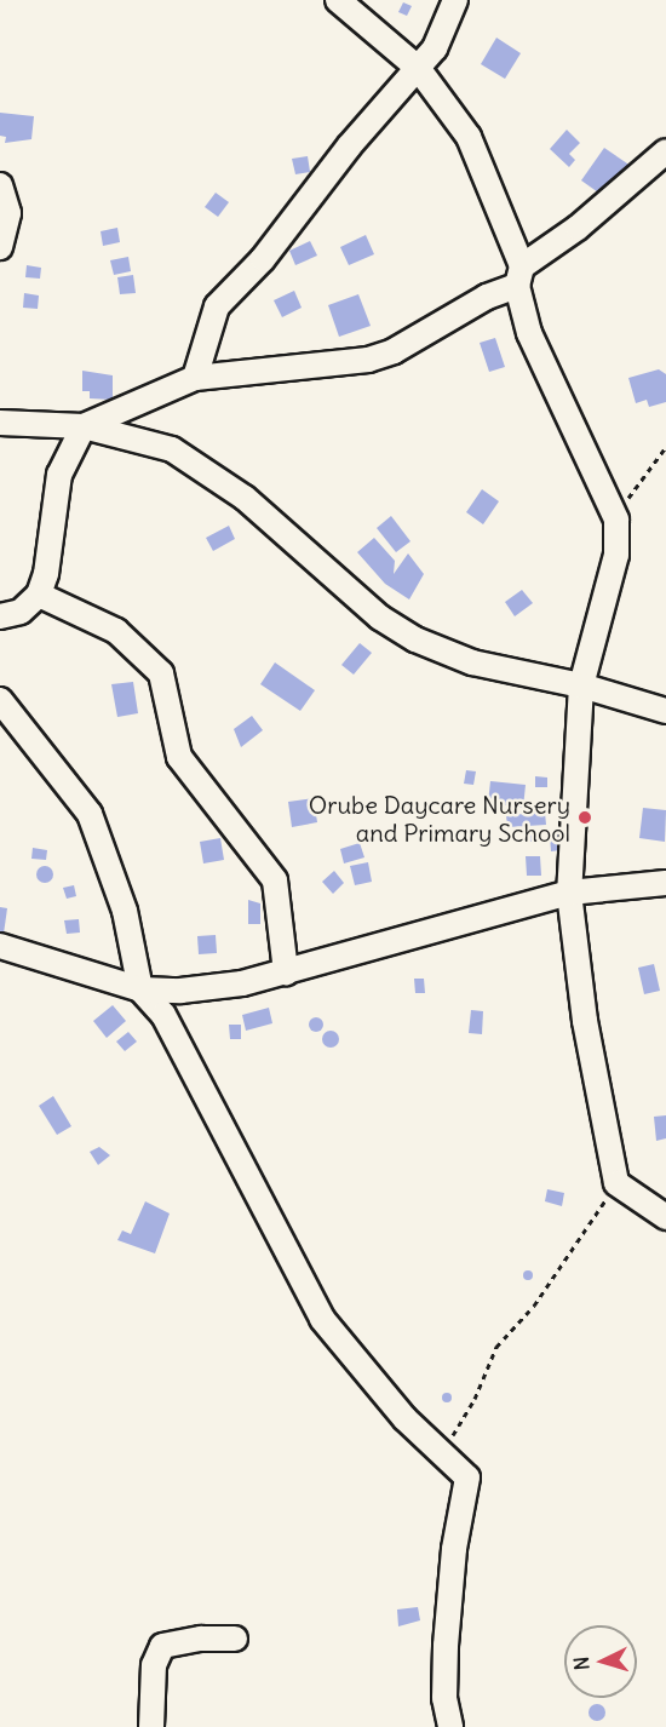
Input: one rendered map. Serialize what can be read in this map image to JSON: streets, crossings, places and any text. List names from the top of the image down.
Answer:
{
  "places": ["Orube Daycare Nursery and Primary School"],
  "north": "left"
}
